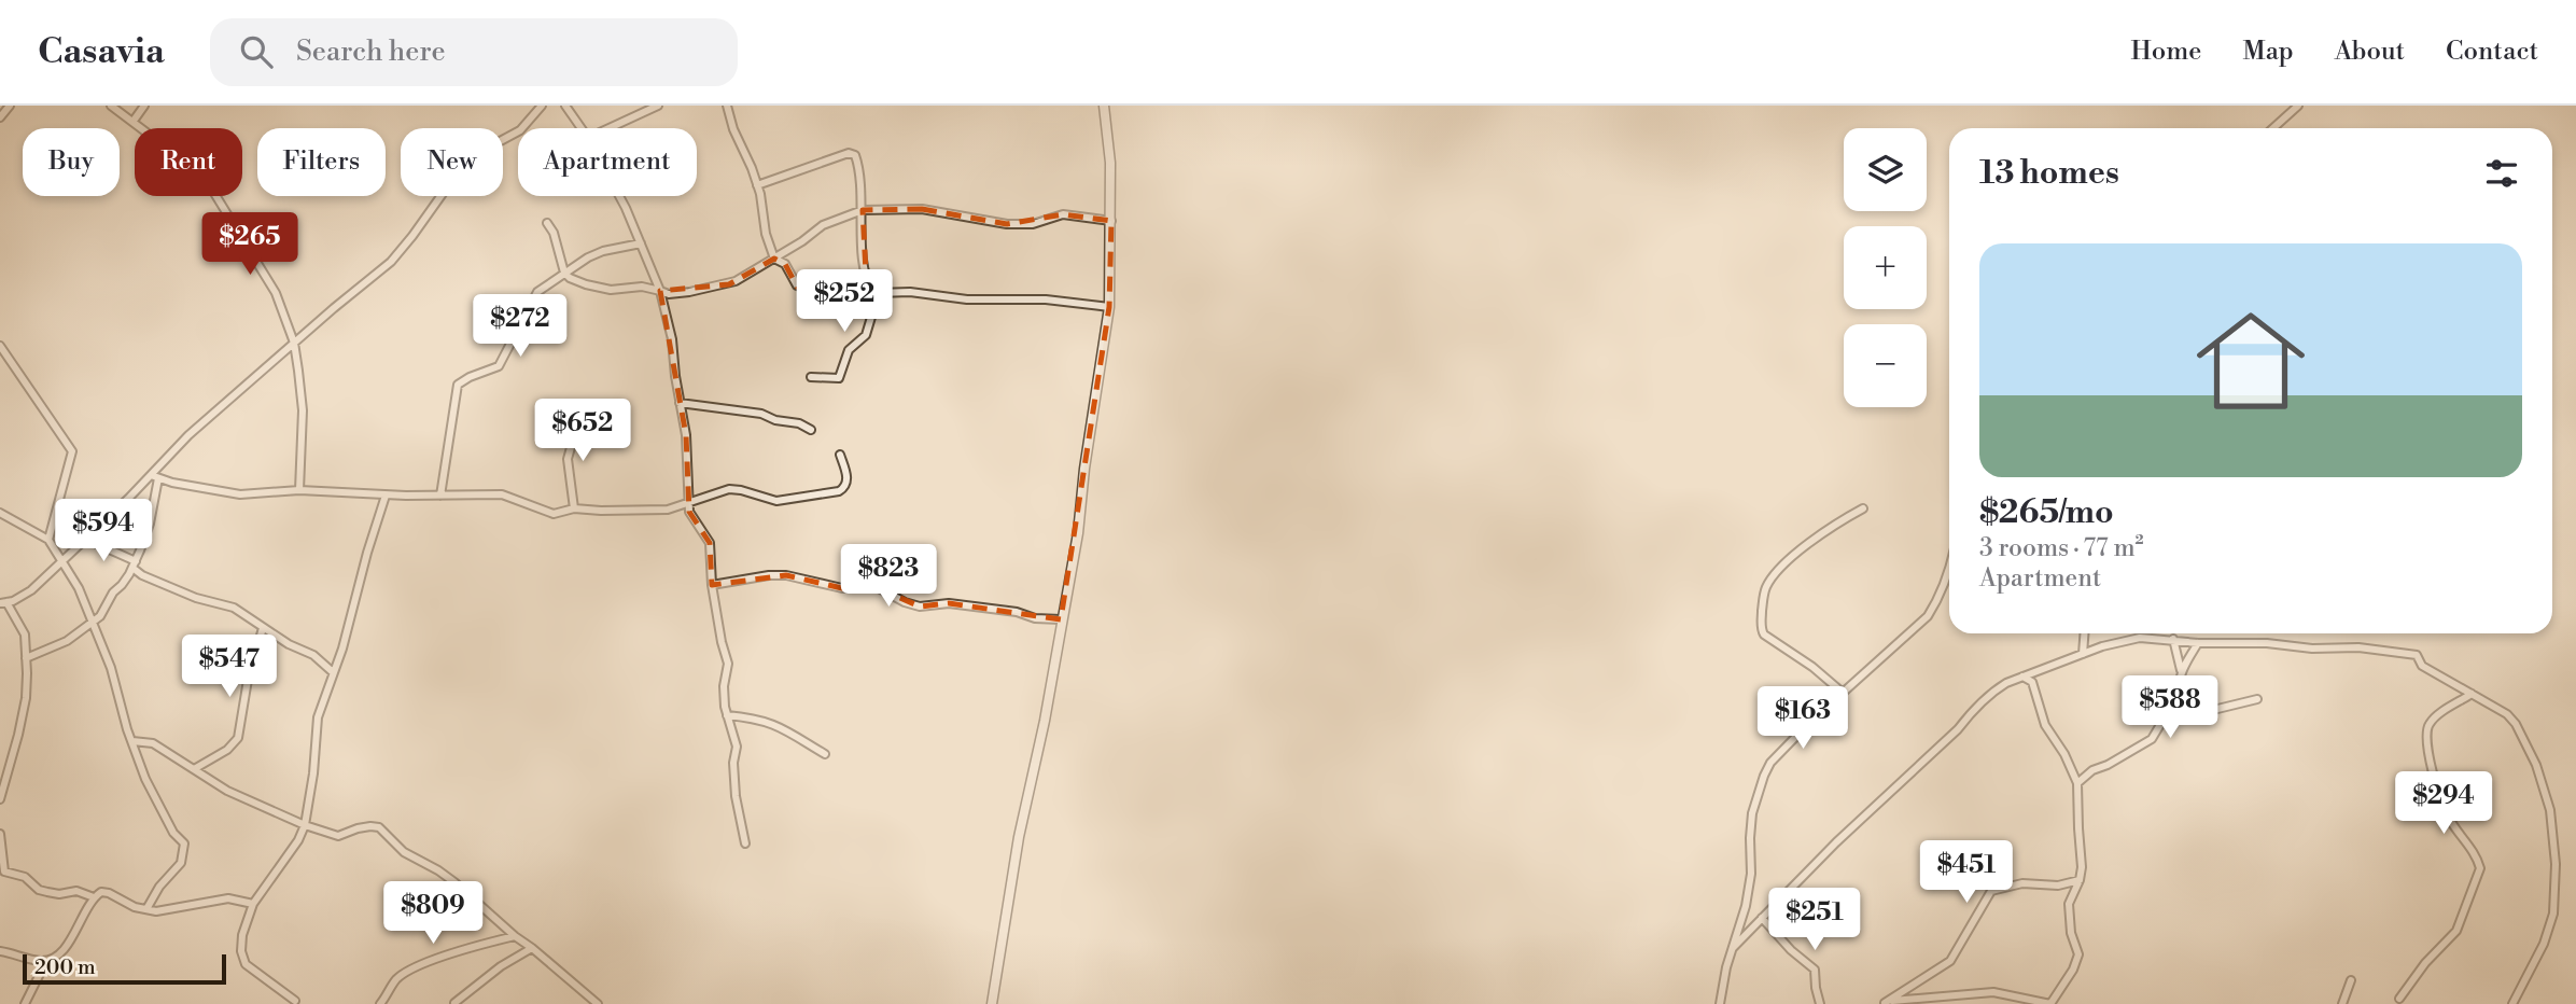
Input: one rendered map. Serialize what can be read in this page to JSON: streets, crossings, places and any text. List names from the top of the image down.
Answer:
{
  "scale_bar": "200 m",
  "page": {
    "header": "Casavia",
    "search": "Search here",
    "nav": [
      "Home",
      "Map",
      "About",
      "Contact"
    ],
    "map_buttons": ["+", "−"],
    "chip": [
      "Buy",
      "Rent",
      "Filters",
      "New",
      "Apartment"
    ],
    "heading": "13 homes",
    "price": [
      "$265",
      "$252",
      "$272",
      "$652",
      "$594",
      "$823",
      "$547",
      "$588",
      "$163",
      "$294",
      "$451",
      "$809",
      "$251"
    ],
    "list": [
      {
        "name": "$265/mo",
        "note": "3 rooms · 77 m² · Apartment"
      }
    ],
    "scale": "200 m"
  }
}
